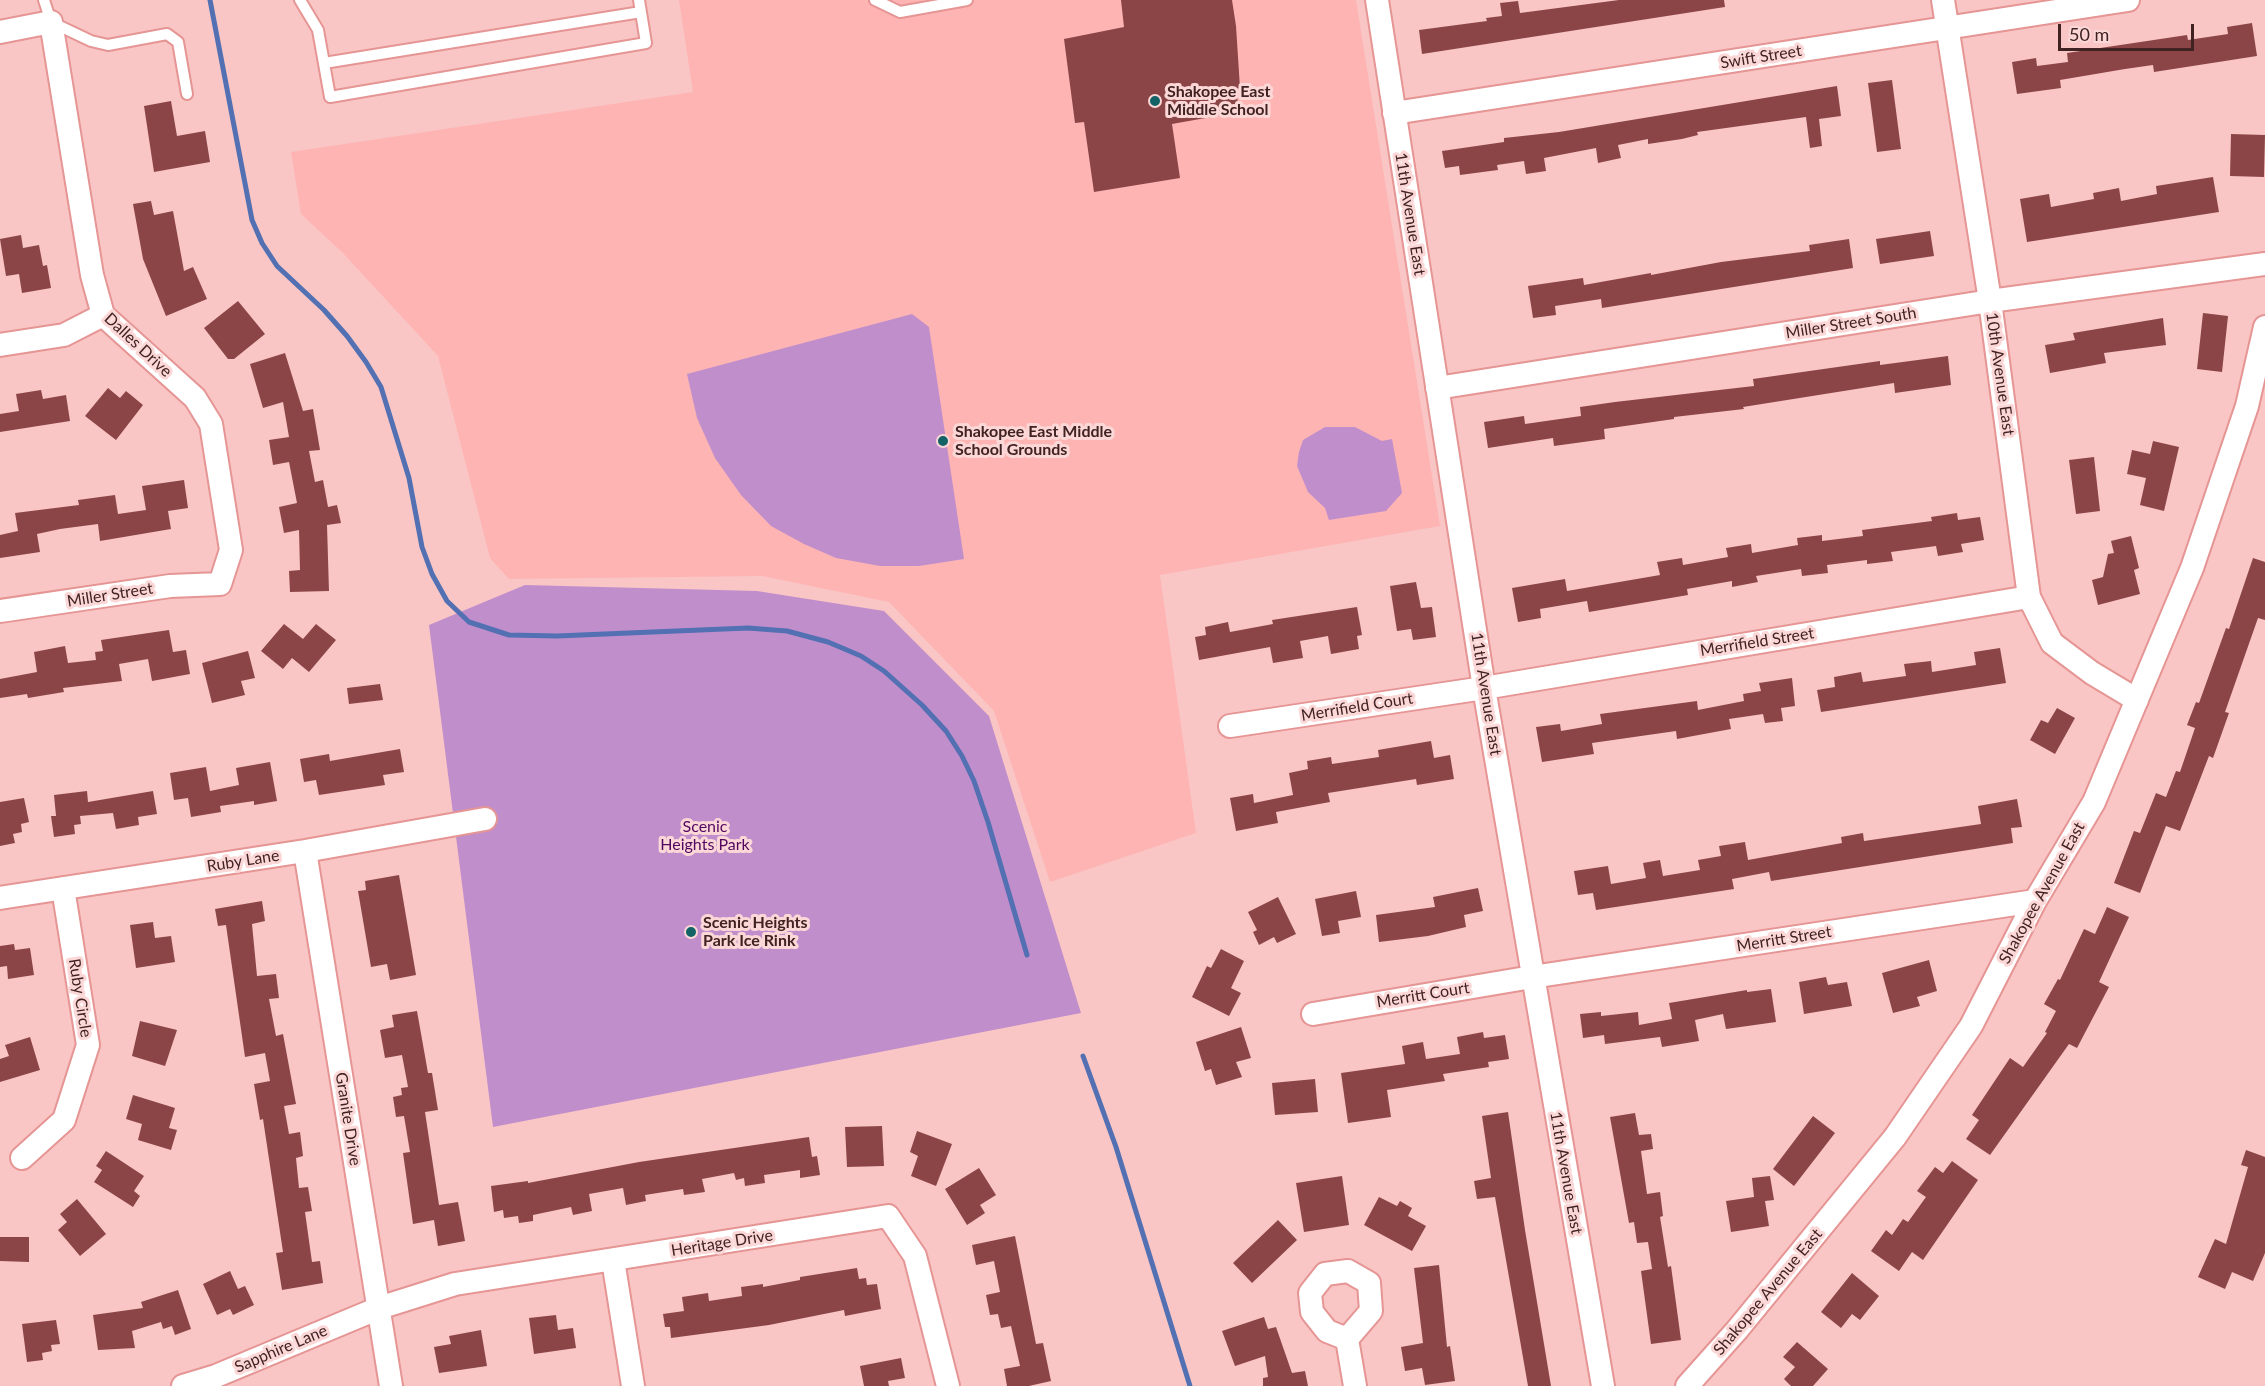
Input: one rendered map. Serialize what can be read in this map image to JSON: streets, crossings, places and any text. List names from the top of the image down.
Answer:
{
  "streets": {
    "street": [
      "Swift Street",
      "11th Avenue East",
      "Miller Street South",
      "Dalles Drive",
      "10th Avenue East",
      "Miller Street",
      "Merrifield Street",
      "Merrifield Court",
      "Ruby Lane",
      "Shakopee Avenue East",
      "Merritt Street",
      "Merritt Court",
      "Ruby Circle",
      "Granite Drive",
      "Heritage Drive",
      "Sapphire Lane"
    ]
  },
  "crossings": [
    ["Swift Street", "11th Avenue East"],
    ["Swift Street", "10th Avenue East"],
    ["11th Avenue East", "Miller Street South"],
    ["11th Avenue East", "Merrifield Street"],
    ["11th Avenue East", "Merrifield Court"],
    ["11th Avenue East", "Merritt Street"],
    ["11th Avenue East", "Merritt Court"],
    ["Miller Street South", "10th Avenue East"],
    ["Dalles Drive", "Miller Street"],
    ["10th Avenue East", "Merrifield Street"],
    ["10th Avenue East", "Shakopee Avenue East"],
    ["Merrifield Street", "Merrifield Court"],
    ["Ruby Lane", "Ruby Circle"],
    ["Ruby Lane", "Granite Drive"],
    ["Shakopee Avenue East", "Merritt Street"],
    ["Merritt Street", "Merritt Court"],
    ["Granite Drive", "Heritage Drive"],
    ["Granite Drive", "Sapphire Lane"],
    ["Heritage Drive", "Sapphire Lane"]
  ],
  "parks": ["Scenic Heights Park"],
  "places": ["Shakopee East Middle School", "Shakopee East Middle School Grounds", "Scenic Heights Park Ice Rink"],
  "scale_bar": "50 m"
}
